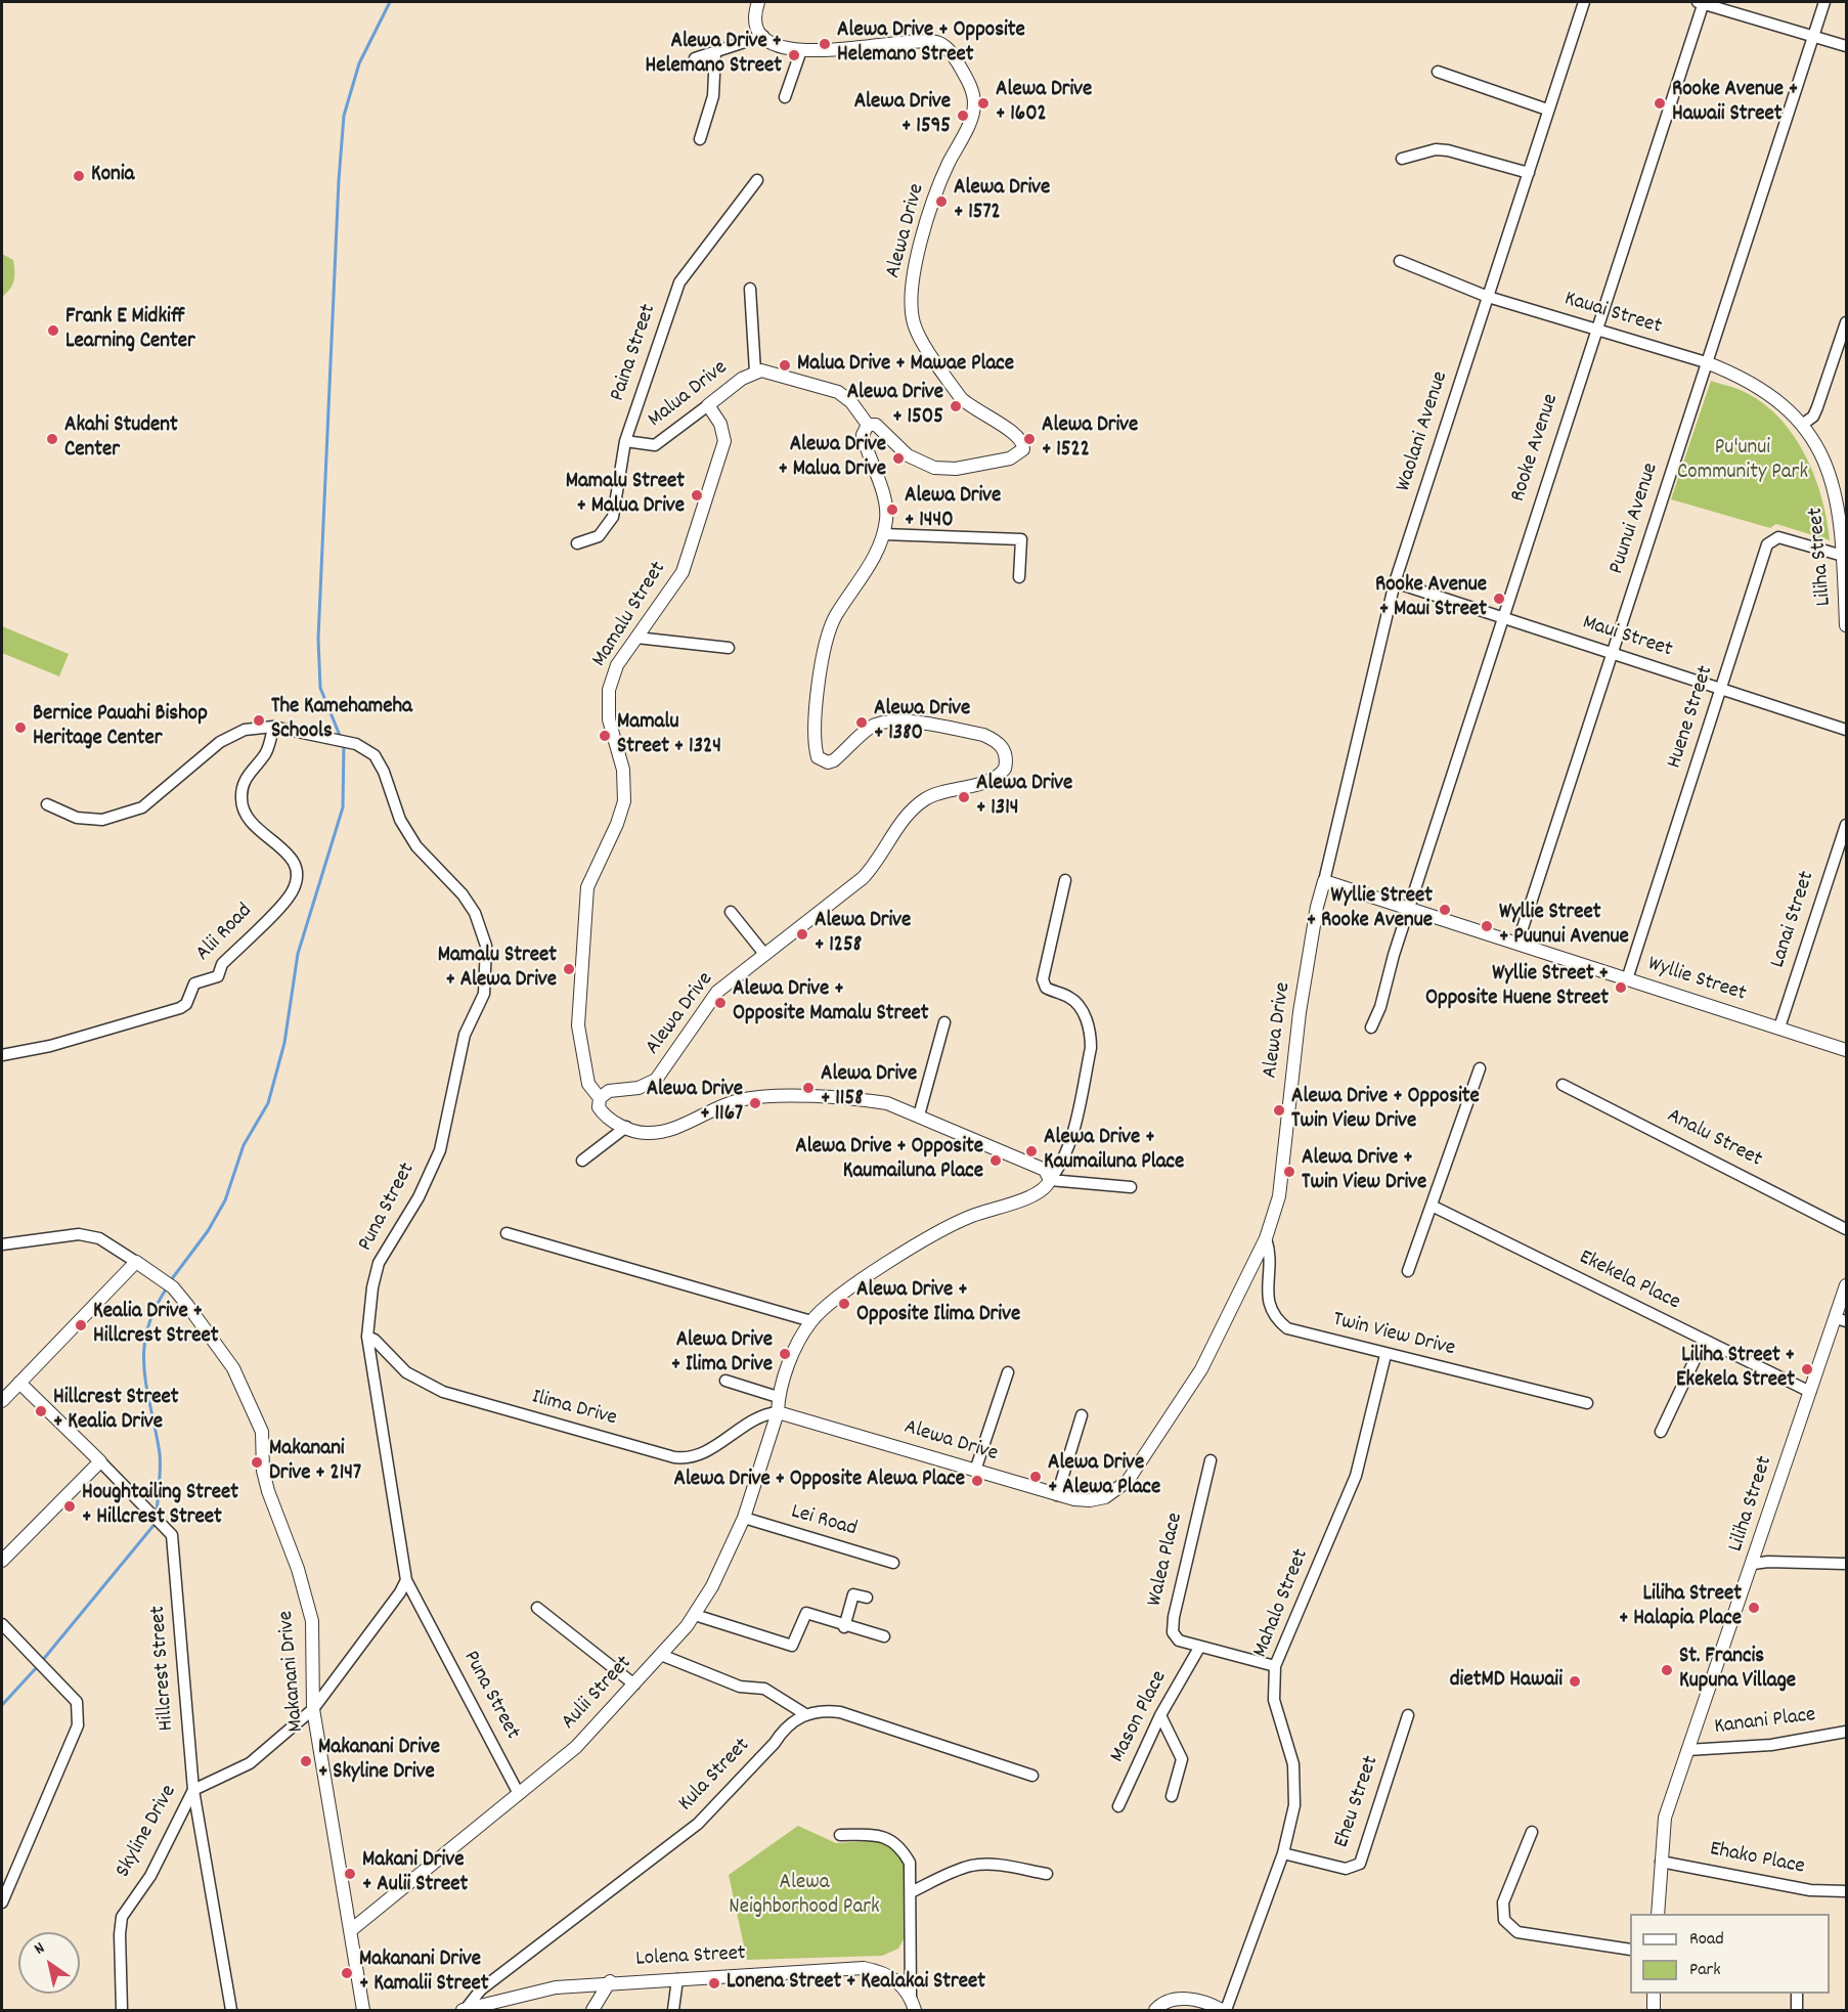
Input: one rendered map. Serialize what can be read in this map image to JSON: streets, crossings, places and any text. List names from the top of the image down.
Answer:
{
  "streets": {
    "street": [
      "Alewa Drive",
      "Kauai Street",
      "Paina Street",
      "Malua Drive",
      "Waolani Avenue",
      "Rooke Avenue",
      "Puunui Avenue",
      "Liliha Street",
      "Mamalu Street",
      "Maui Street",
      "Huene Street",
      "Lanai Street",
      "Alii Road",
      "Wyllie Street",
      "Analu Street",
      "Puna Street",
      "Ekekela Place",
      "Twin View Drive",
      "Ilima Drive",
      "Lei Road",
      "Walea Place",
      "Mahalo Street",
      "Hillcrest Street",
      "Makanani Drive",
      "Aulii Street",
      "Mason Place",
      "Kanani Place",
      "Kula Street",
      "Eheu Street",
      "Skyline Drive",
      "Ehako Place",
      "Lolena Street"
    ]
  },
  "crossings": [
    ["Alewa Drive", "Malua Drive"],
    ["Alewa Drive", "Waolani Avenue"],
    ["Alewa Drive", "Mamalu Street"],
    ["Alewa Drive", "Wyllie Street"],
    ["Alewa Drive", "Twin View Drive"],
    ["Alewa Drive", "Ilima Drive"],
    ["Alewa Drive", "Aulii Street"],
    ["Kauai Street", "Waolani Avenue"],
    ["Kauai Street", "Rooke Avenue"],
    ["Kauai Street", "Puunui Avenue"],
    ["Kauai Street", "Liliha Street"],
    ["Paina Street", "Malua Drive"],
    ["Malua Drive", "Mamalu Street"],
    ["Waolani Avenue", "Maui Street"],
    ["Waolani Avenue", "Wyllie Street"],
    ["Rooke Avenue", "Maui Street"],
    ["Rooke Avenue", "Wyllie Street"],
    ["Puunui Avenue", "Maui Street"],
    ["Puunui Avenue", "Wyllie Street"],
    ["Liliha Street", "Huene Street"],
    ["Liliha Street", "Ekekela Place"],
    ["Liliha Street", "Kanani Place"],
    ["Liliha Street", "Ehako Place"],
    ["Maui Street", "Huene Street"],
    ["Huene Street", "Wyllie Street"],
    ["Lanai Street", "Wyllie Street"],
    ["Alii Road", "Puna Street"],
    ["Puna Street", "Ilima Drive"],
    ["Puna Street", "Aulii Street"],
    ["Puna Street", "Skyline Drive"],
    ["Twin View Drive", "Mahalo Street"],
    ["Ilima Drive", "Aulii Street"],
    ["Lei Road", "Aulii Street"],
    ["Walea Place", "Mahalo Street"],
    ["Walea Place", "Mason Place"],
    ["Mahalo Street", "Eheu Street"],
    ["Hillcrest Street", "Skyline Drive"],
    ["Makanani Drive", "Aulii Street"],
    ["Makanani Drive", "Skyline Drive"],
    ["Kula Street", "Lolena Street"]
  ],
  "parks": ["Pu'unui Community Park", "Alewa Neighborhood Park"],
  "places": [
    "Alewa Drive + Opposite Helemano Street",
    "Alewa Drive + Helemano Street",
    "Alewa Drive + 1602",
    "Rooke Avenue + Hawaii Street",
    "Alewa Drive + 1595",
    "Konia",
    "Alewa Drive + 1572",
    "Frank E Midkiff Learning Center",
    "Malua Drive + Mawae Place",
    "Alewa Drive + 1505",
    "Akahi Student Center",
    "Alewa Drive + 1522",
    "Alewa Drive + Malua Drive",
    "Mamalu Street + Malua Drive",
    "Alewa Drive + 1440",
    "Rooke Avenue + Maui Street",
    "The Kamehameha Schools",
    "Alewa Drive + 1380",
    "Bernice Pauahi Bishop Heritage Center",
    "Mamalu Street + 1324",
    "Alewa Drive + 1314",
    "Wyllie Street + Rooke Avenue",
    "Wyllie Street + Puunui Avenue",
    "Alewa Drive + 1258",
    "Mamalu Street + Alewa Drive",
    "Wyllie Street + Opposite Huene Street",
    "Alewa Drive + Opposite Mamalu Street",
    "Alewa Drive + 1158",
    "Alewa Drive + 1167",
    "Alewa Drive + Opposite Twin View Drive",
    "Alewa Drive + Kaumailuna Place",
    "Alewa Drive + Opposite Kaumailuna Place",
    "Alewa Drive + Twin View Drive",
    "Alewa Drive + Opposite Ilima Drive",
    "Kealia Drive + Hillcrest Street",
    "Alewa Drive + Ilima Drive",
    "Liliha Street + Ekekela Street",
    "Hillcrest Street + Kealia Drive",
    "Makanani Drive + 2147",
    "Alewa Drive + Alewa Place",
    "Alewa Drive + Opposite Alewa Place",
    "Houghtailing Street + Hillcrest Street",
    "Liliha Street + Halapia Place",
    "St. Francis Kupuna Village",
    "dietMD Hawaii",
    "Makanani Drive + Skyline Drive",
    "Makani Drive + Aulii Street",
    "Makanani Drive + Kamalii Street",
    "Lonena Street + Kealakai Street"
  ],
  "legend": ["Road", "Park"],
  "north": "top left"
}
